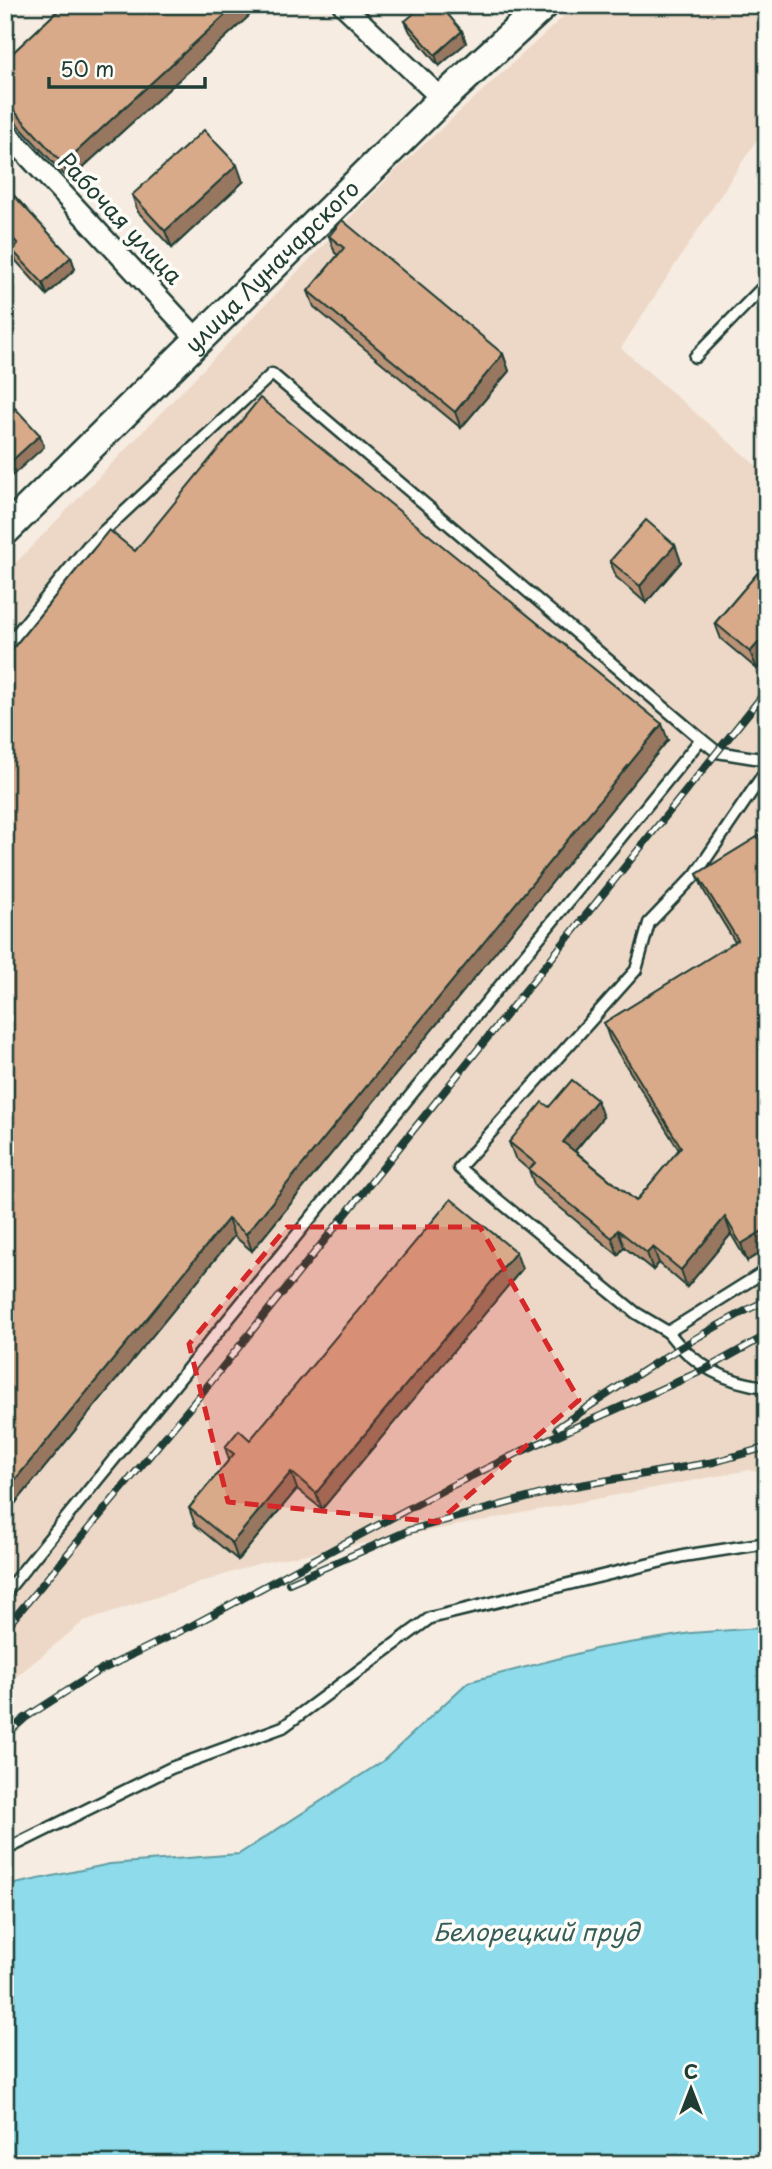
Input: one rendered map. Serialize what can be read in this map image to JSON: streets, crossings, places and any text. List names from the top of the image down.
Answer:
{
  "streets": {
    "street": ["Рабочая улица", "улица Луначарского"]
  },
  "crossings": [
    ["Рабочая улица", "улица Луначарского"]
  ],
  "water": ["Белорецкий пруд"],
  "scale_bar": "50 m",
  "north": "top"
}
